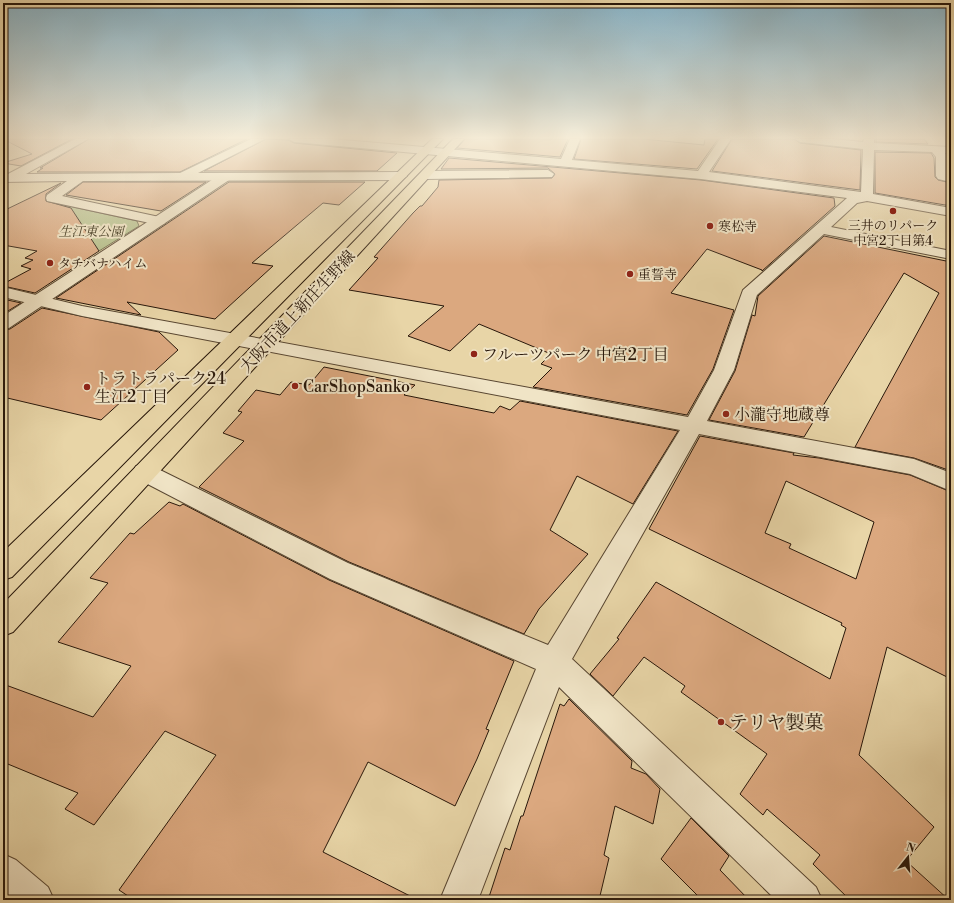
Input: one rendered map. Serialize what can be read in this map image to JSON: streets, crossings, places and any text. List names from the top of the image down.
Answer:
{
  "streets": {
    "main road": ["大阪市道上新庄生野線"]
  },
  "parks": ["生江東公園"],
  "places": [
    "三井のリパーク 中宮2丁目第4",
    "寒松寺",
    "タチバナハイム",
    "重誓寺",
    "フルーツパーク 中宮2丁目",
    "CarShopSanko",
    "トラトラパーク24 生江2丁目",
    "小瀧守地蔵尊",
    "テリヤ製菓"
  ],
  "north": "top"
}
